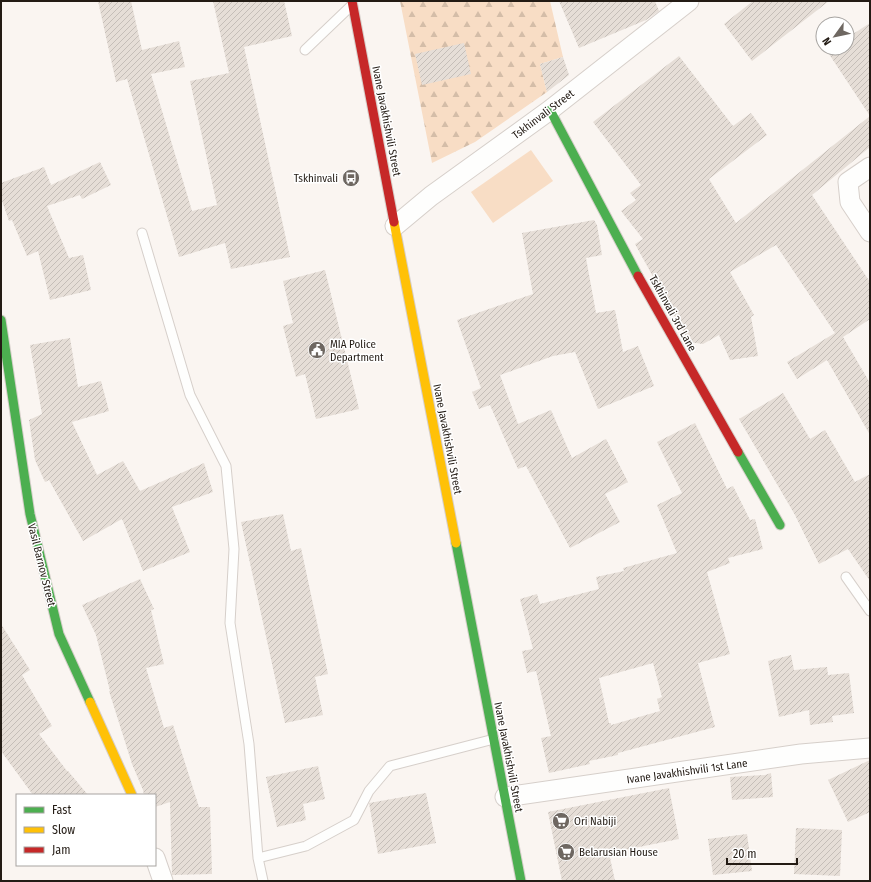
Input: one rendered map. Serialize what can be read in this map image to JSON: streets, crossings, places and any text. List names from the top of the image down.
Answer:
{
  "streets": {
    "street": [
      "Tskhinvali Street",
      "Ivane Javakhishvili Street",
      "Tskhinvali 3rd Lane",
      "Vasil Barnov Street",
      "Ivane Javakhishvili 1st Lane"
    ]
  },
  "crossings": [
    ["Tskhinvali Street", "Ivane Javakhishvili Street"],
    ["Tskhinvali Street", "Tskhinvali 3rd Lane"],
    ["Ivane Javakhishvili Street", "Ivane Javakhishvili 1st Lane"]
  ],
  "places": {
    "bus stop": ["Tskhinvali"],
    "public building": ["MIA Police Department"],
    "supermarket": ["Ori Nabiji", "Belarusian House"]
  },
  "legend": ["Fast", "Slow", "Jam"],
  "scale_bar": "20 m",
  "north": "bottom left"
}
